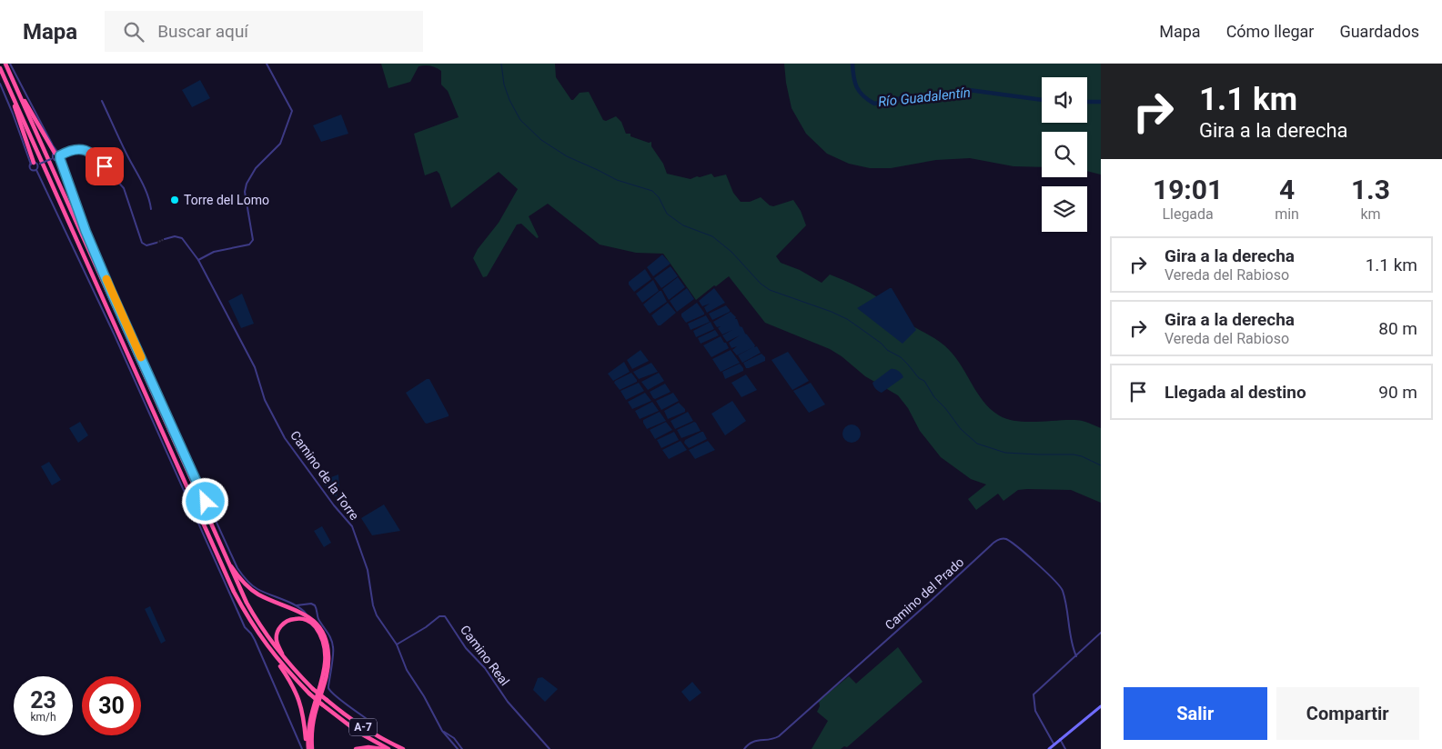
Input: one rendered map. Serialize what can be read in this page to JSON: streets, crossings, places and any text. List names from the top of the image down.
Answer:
{
  "streets": {
    "highway": ["A-7"],
    "street": ["Camino de la Torre", "Camino del Prado", "Camino Real"]
  },
  "crossings": [
    ["Camino de la Torre", "Camino Real"]
  ],
  "water": ["Río Guadalentín"],
  "places": ["Torre del Lomo"],
  "page": {
    "header": "Mapa",
    "search": "Buscar aquí",
    "nav": ["Mapa", "Cómo llegar", "Guardados"],
    "turn": ["1.1 km", "Gira a la derecha"],
    "eta": [
      "19:01",
      "Llegada",
      "4",
      "min",
      "1.3",
      "km"
    ],
    "list": [
      {
        "name": "Gira a la derecha",
        "note": "Vereda del Rabioso",
        "value": "1.1 km"
      },
      {
        "name": "Gira a la derecha",
        "note": "Vereda del Rabioso",
        "value": "80 m"
      },
      {
        "name": "Llegada al destino",
        "value": "90 m"
      }
    ],
    "speed": "23 km/h",
    "limit": "30",
    "buttons": ["Salir", "Compartir"]
  }
}
